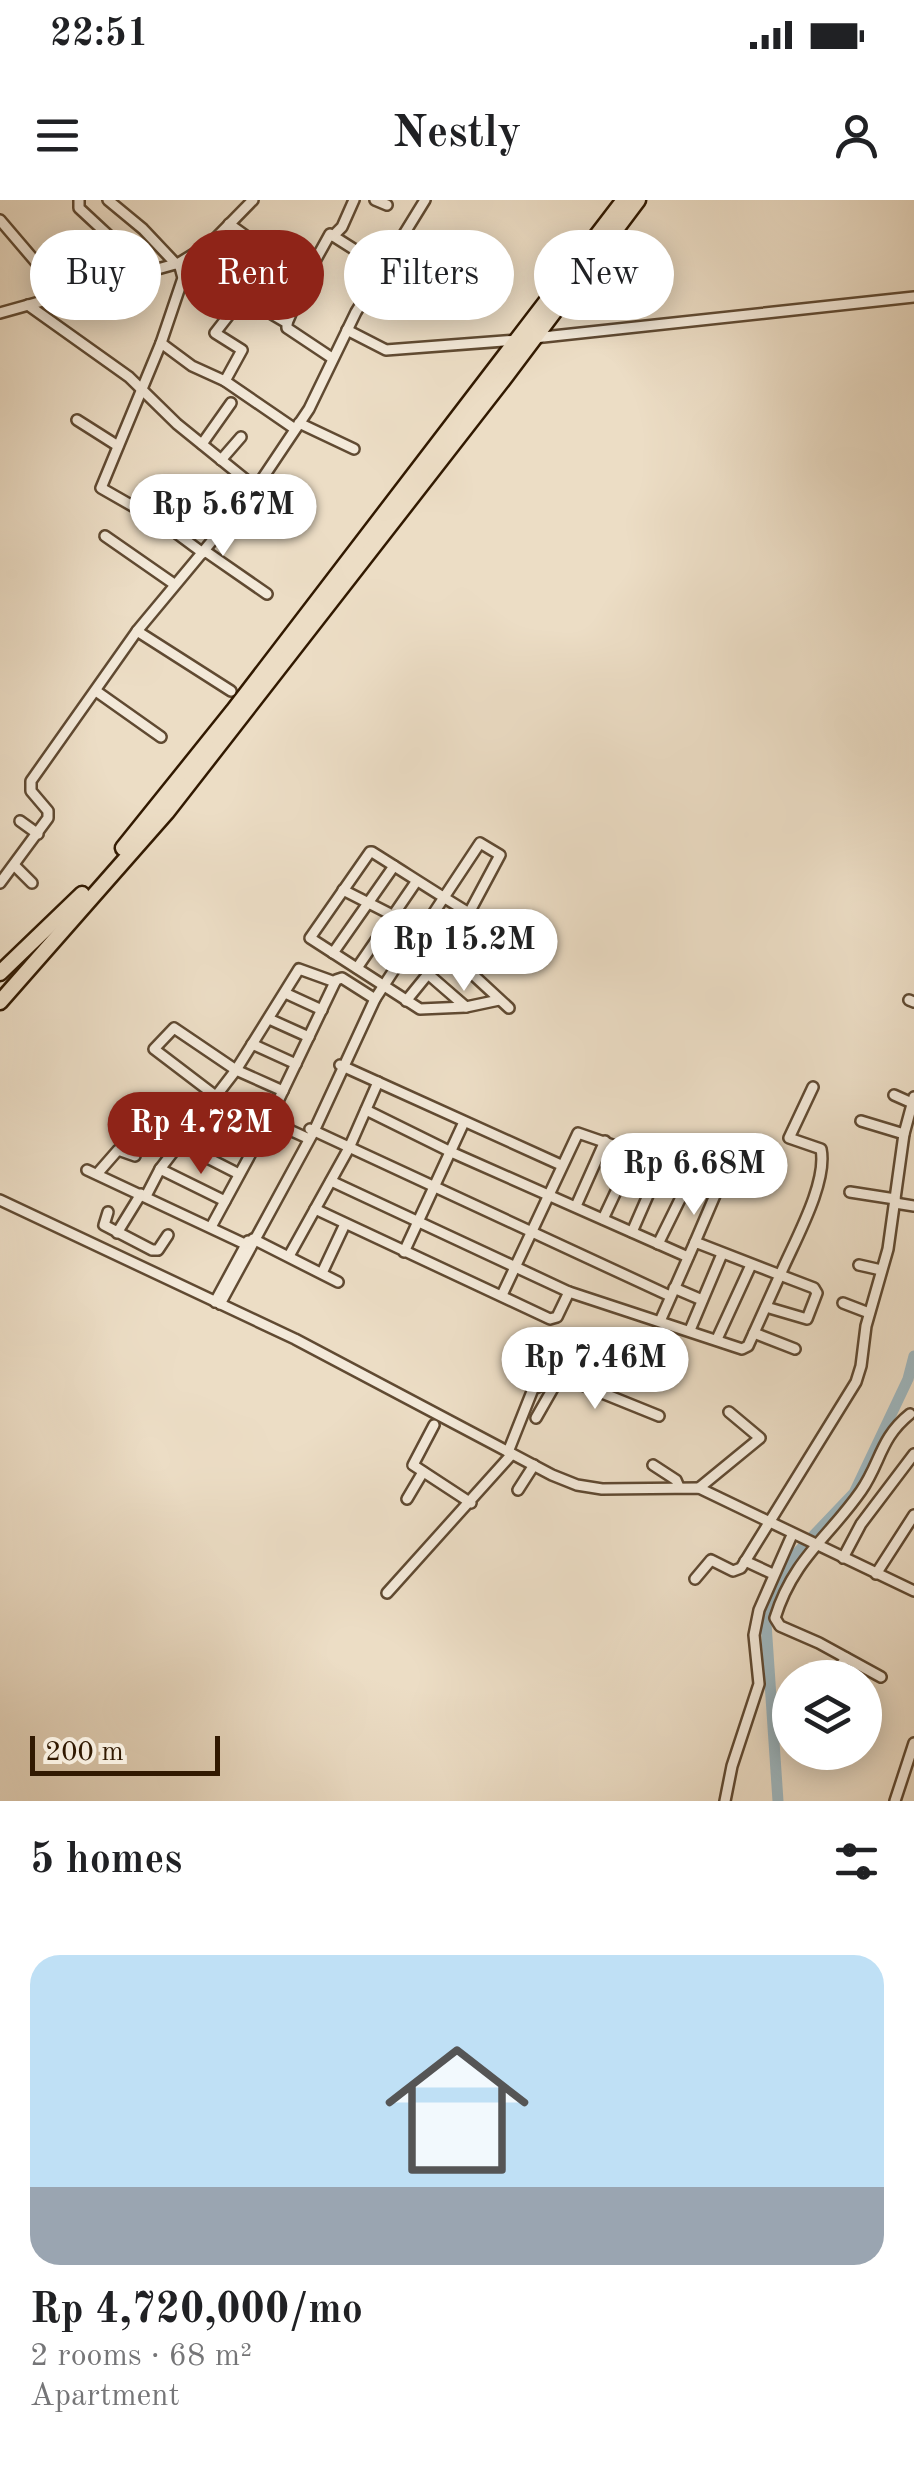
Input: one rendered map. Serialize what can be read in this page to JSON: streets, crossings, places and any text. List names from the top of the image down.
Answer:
{
  "scale_bar": "200 m",
  "page": {
    "status": "22:51",
    "header": "Nestly",
    "chip": [
      "Buy",
      "Rent",
      "Filters",
      "New"
    ],
    "price": [
      "Rp 5.67M",
      "Rp 15.2M",
      "Rp 4.72M",
      "Rp 6.68M",
      "Rp 7.46M"
    ],
    "scale": "200 m",
    "heading": "5 homes",
    "list": [
      {
        "name": "Rp 4,720,000/mo",
        "note": "2 rooms · 68 m² · Apartment"
      }
    ]
  }
}
